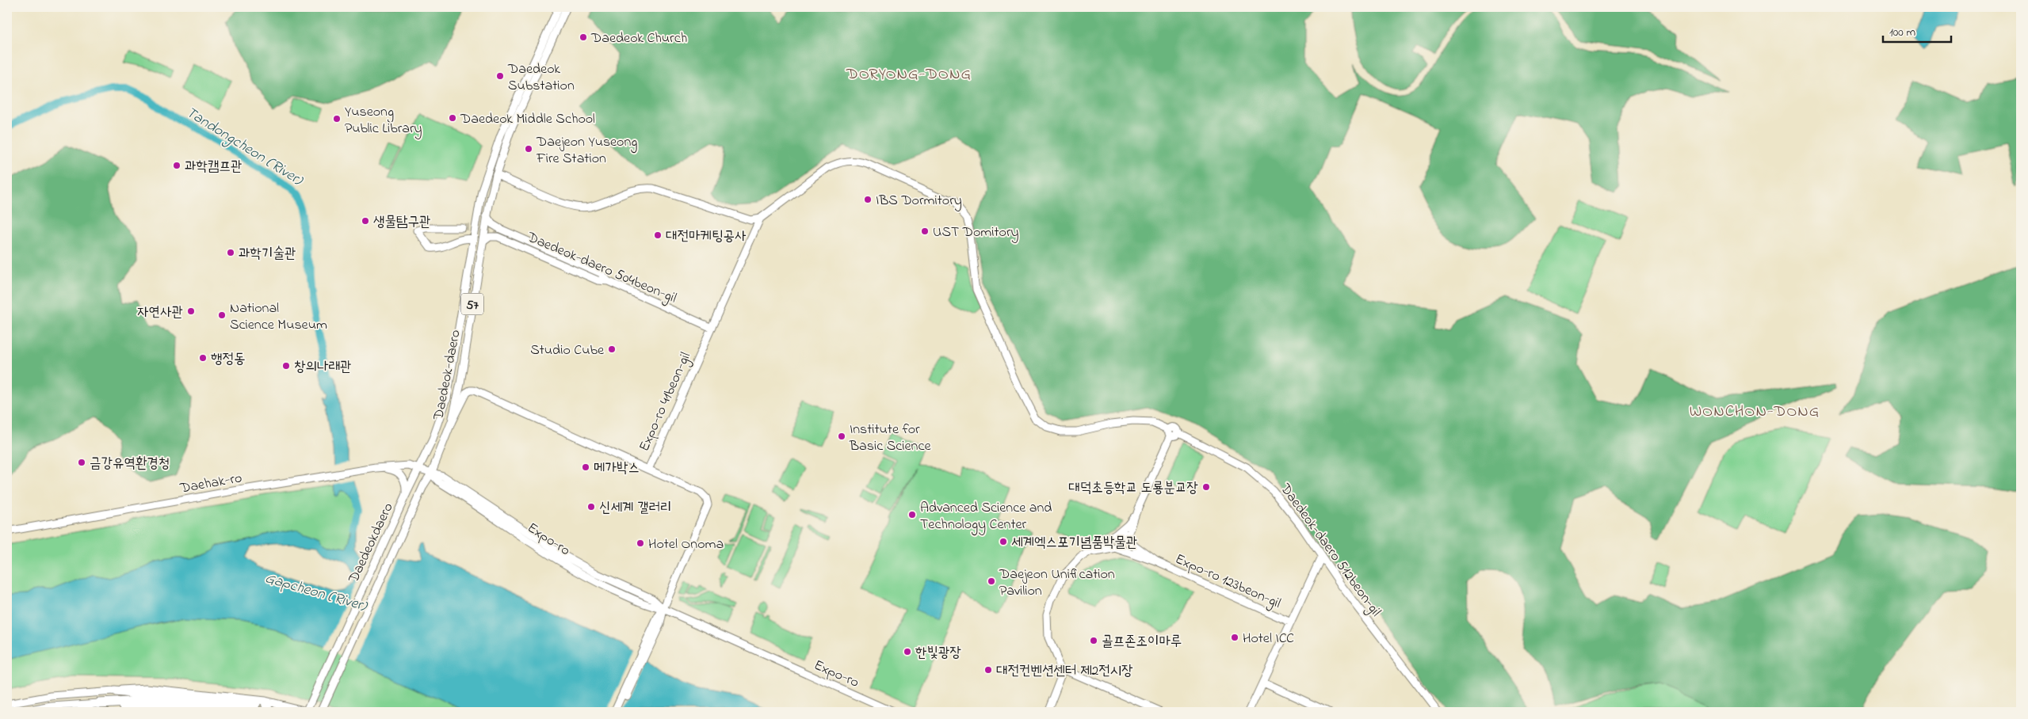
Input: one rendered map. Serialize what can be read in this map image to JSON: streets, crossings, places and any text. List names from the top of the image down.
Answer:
{
  "streets": {
    "street": [
      "Daedeok-daero 504beon-gil",
      "57",
      "Daedeok-daero",
      "Expo-ro 41beon-gil",
      "Daehak-ro",
      "Expo-ro",
      "Daedeokdaero",
      "Daedeok-daero 512beon-gil",
      "Expo-ro 123beon-gil"
    ]
  },
  "crossings": [
    ["Daedeok-daero 504beon-gil", "Daedeok-daero"],
    ["Daedeok-daero 504beon-gil", "Expo-ro 41beon-gil"],
    ["Daedeok-daero", "Daehak-ro"],
    ["Daedeok-daero", "Expo-ro"],
    ["Daedeok-daero", "Daedeokdaero"],
    ["Expo-ro 41beon-gil", "Expo-ro"],
    ["Expo-ro 41beon-gil", "Daedeok-daero 512beon-gil"],
    ["Daehak-ro", "Expo-ro"],
    ["Daedeok-daero 512beon-gil", "Expo-ro 123beon-gil"]
  ],
  "districts": ["DORYONG-DONG", "WONCHON-DONG"],
  "water": ["Tandongcheon (River)", "Gapcheon (River)"],
  "places": [
    "Daedeok Church",
    "Daedeok Substation",
    "Daedeok Middle School",
    "Yuseong Public Library",
    "Daejeon Yuseong Fire Station",
    "과학캠프관",
    "IBS Dormitory",
    "생물탐구관",
    "UST Domitory",
    "대전마케팅공사",
    "과학기술관",
    "자연사관",
    "National Science Museum",
    "Studio Cube",
    "행정동",
    "창의나래관",
    "Institute for Basic Science",
    "금강유역환경청",
    "메가박스",
    "대덕초등학교 도룡분교장",
    "신세계 갤러리",
    "Advanced Science and Technology Center",
    "세계엑스포기념품박물관",
    "Hotel Onoma",
    "Daejeon Unification Pavilion",
    "Hotel ICC",
    "골프존조이마루",
    "한빛광장",
    "대전컨벤션센터 제2전시장"
  ],
  "scale_bar": "100 m"
}
